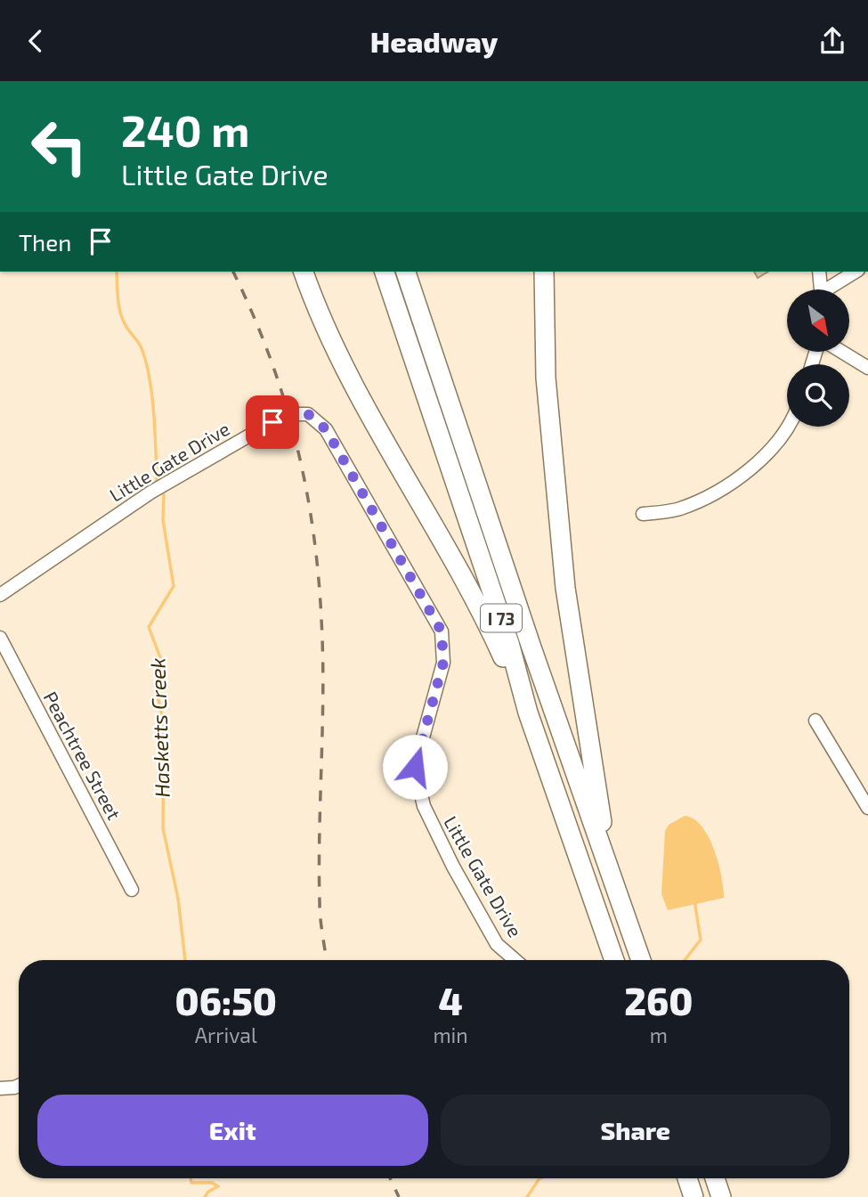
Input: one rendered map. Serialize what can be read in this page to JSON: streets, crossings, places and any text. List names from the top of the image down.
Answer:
{
  "streets": {
    "highway": ["I 73"],
    "street": ["Little Gate Drive", "Peachtree Street"]
  },
  "water": ["Hasketts Creek"],
  "north": "bottom right",
  "page": {
    "header": "Headway",
    "turn": ["240 m", "Little Gate Drive"],
    "then": "Then",
    "eta": [
      "06:50",
      "Arrival",
      "4",
      "min",
      "260",
      "m"
    ],
    "buttons": ["Exit", "Share"]
  }
}
